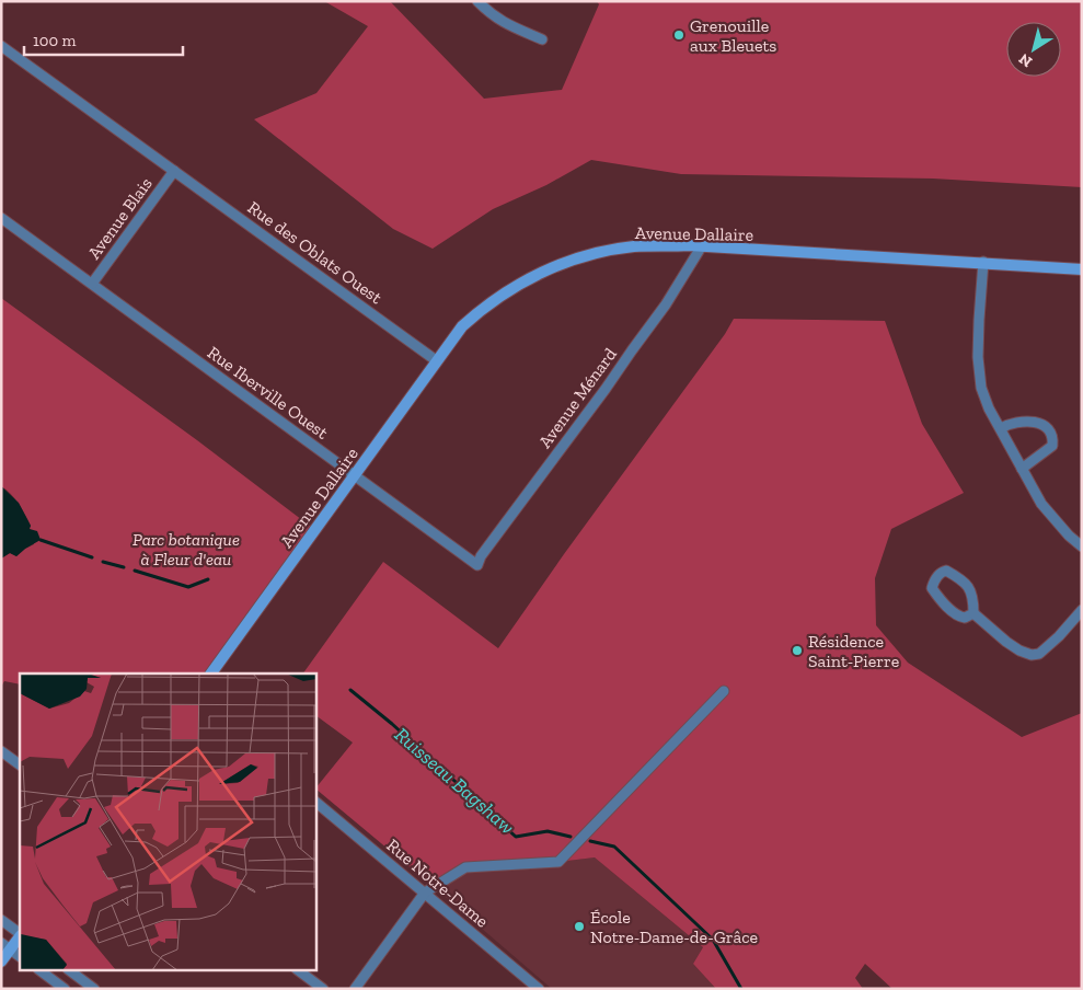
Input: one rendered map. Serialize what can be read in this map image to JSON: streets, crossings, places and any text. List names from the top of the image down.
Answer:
{
  "streets": {
    "street": [
      "Avenue Blais",
      "Avenue Dallaire",
      "Rue des Oblats Ouest",
      "Rue Iberville Ouest",
      "Avenue Ménard",
      "Rue Notre-Dame"
    ]
  },
  "crossings": [
    ["Avenue Blais", "Rue des Oblats Ouest"],
    ["Avenue Blais", "Rue Iberville Ouest"],
    ["Avenue Dallaire", "Rue des Oblats Ouest"],
    ["Avenue Dallaire", "Rue Iberville Ouest"],
    ["Avenue Dallaire", "Avenue Ménard"],
    ["Rue Iberville Ouest", "Avenue Ménard"]
  ],
  "water": ["Ruisseau Bagshaw"],
  "parks": ["Parc botanique à Fleur d'eau"],
  "places": ["Grenouille aux Bleuets", "Résidence Saint-Pierre", "École Notre-Dame-de-Grâce"],
  "scale_bar": "100 m",
  "north": "bottom left"
}
